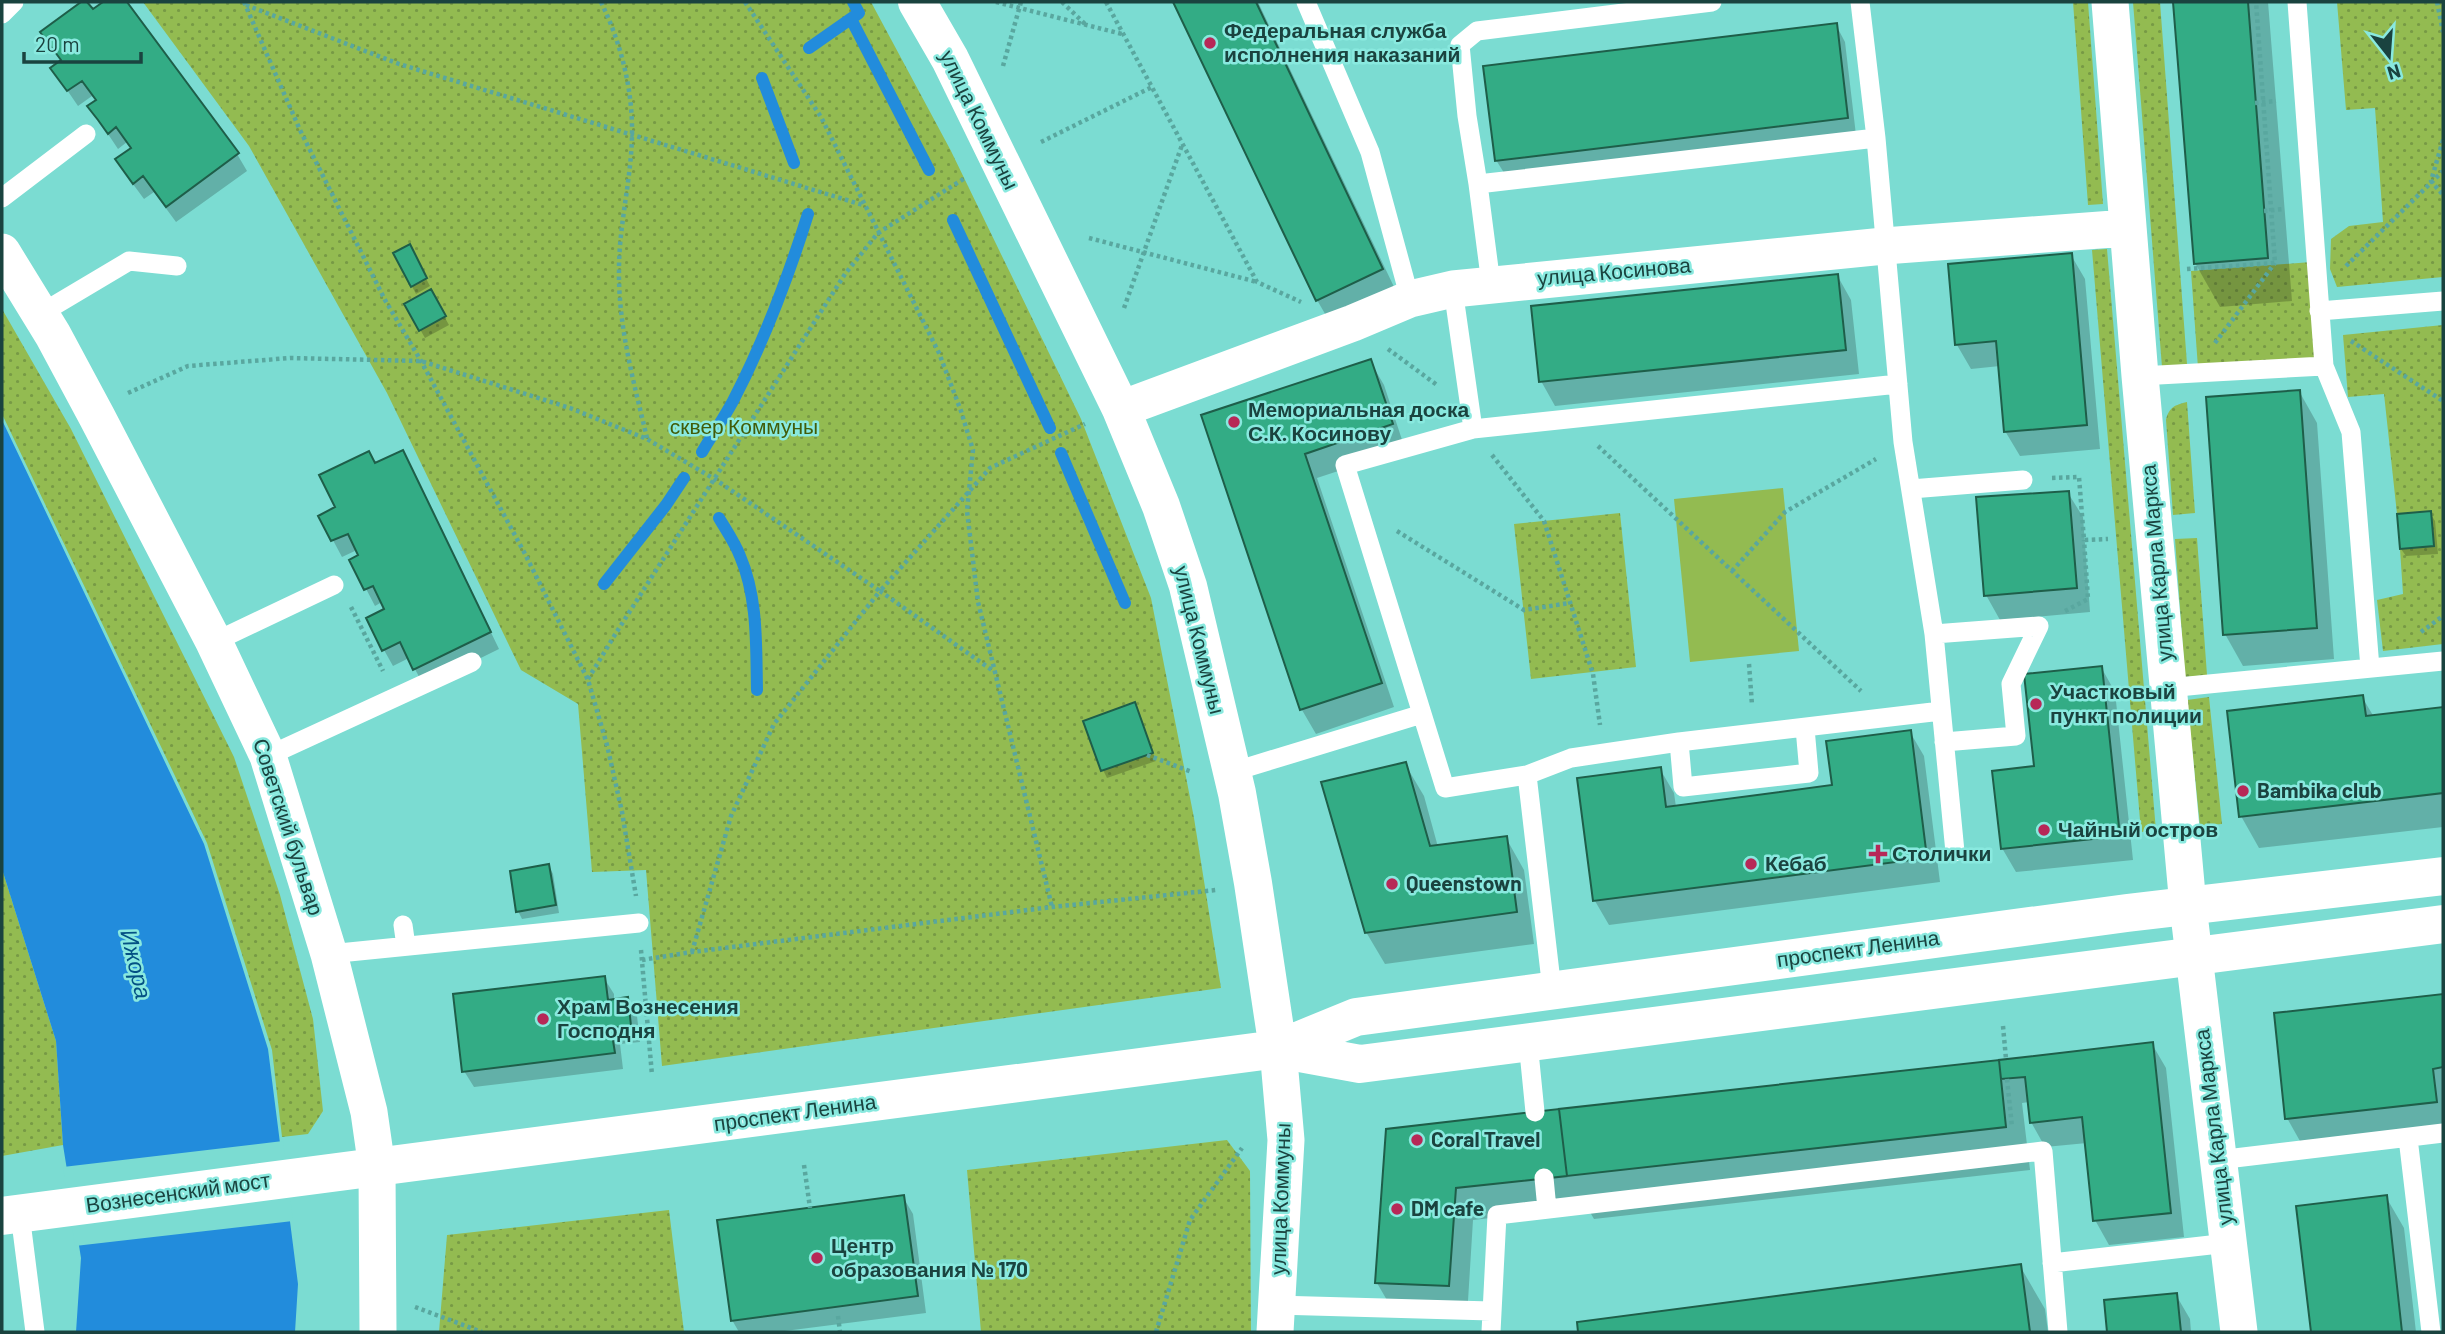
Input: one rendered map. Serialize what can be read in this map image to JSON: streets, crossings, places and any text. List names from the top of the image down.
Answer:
{
  "streets": {
    "main road": ["улица Коммуны", "проспект Ленина", "Вознесенский мост"],
    "street": ["улица Косинова", "улица Карла Маркса", "Советский бульвар"]
  },
  "crossings": [
    ["улица Коммуны", "улица Косинова"],
    ["улица Коммуны", "проспект Ленина"],
    ["улица Косинова", "улица Карла Маркса"],
    ["улица Карла Маркса", "проспект Ленина"],
    ["Советский бульвар", "проспект Ленина"],
    ["проспект Ленина", "Вознесенский мост"]
  ],
  "water": ["Ижора"],
  "parks": ["сквер Коммуны"],
  "places": {
    "other": [
      "Федеральная служба исполнения наказаний",
      "Мемориальная доска С.К. Косинову",
      "Участковый пункт полиции",
      "Bambika club",
      "Чайный остров",
      "Кебаб",
      "Queenstown",
      "Храм Вознесения Господня",
      "Coral Travel",
      "DM cafe",
      "Центр образования № 170"
    ],
    "health": ["Столички"]
  },
  "scale_bar": "20 m",
  "north": "bottom"
}
